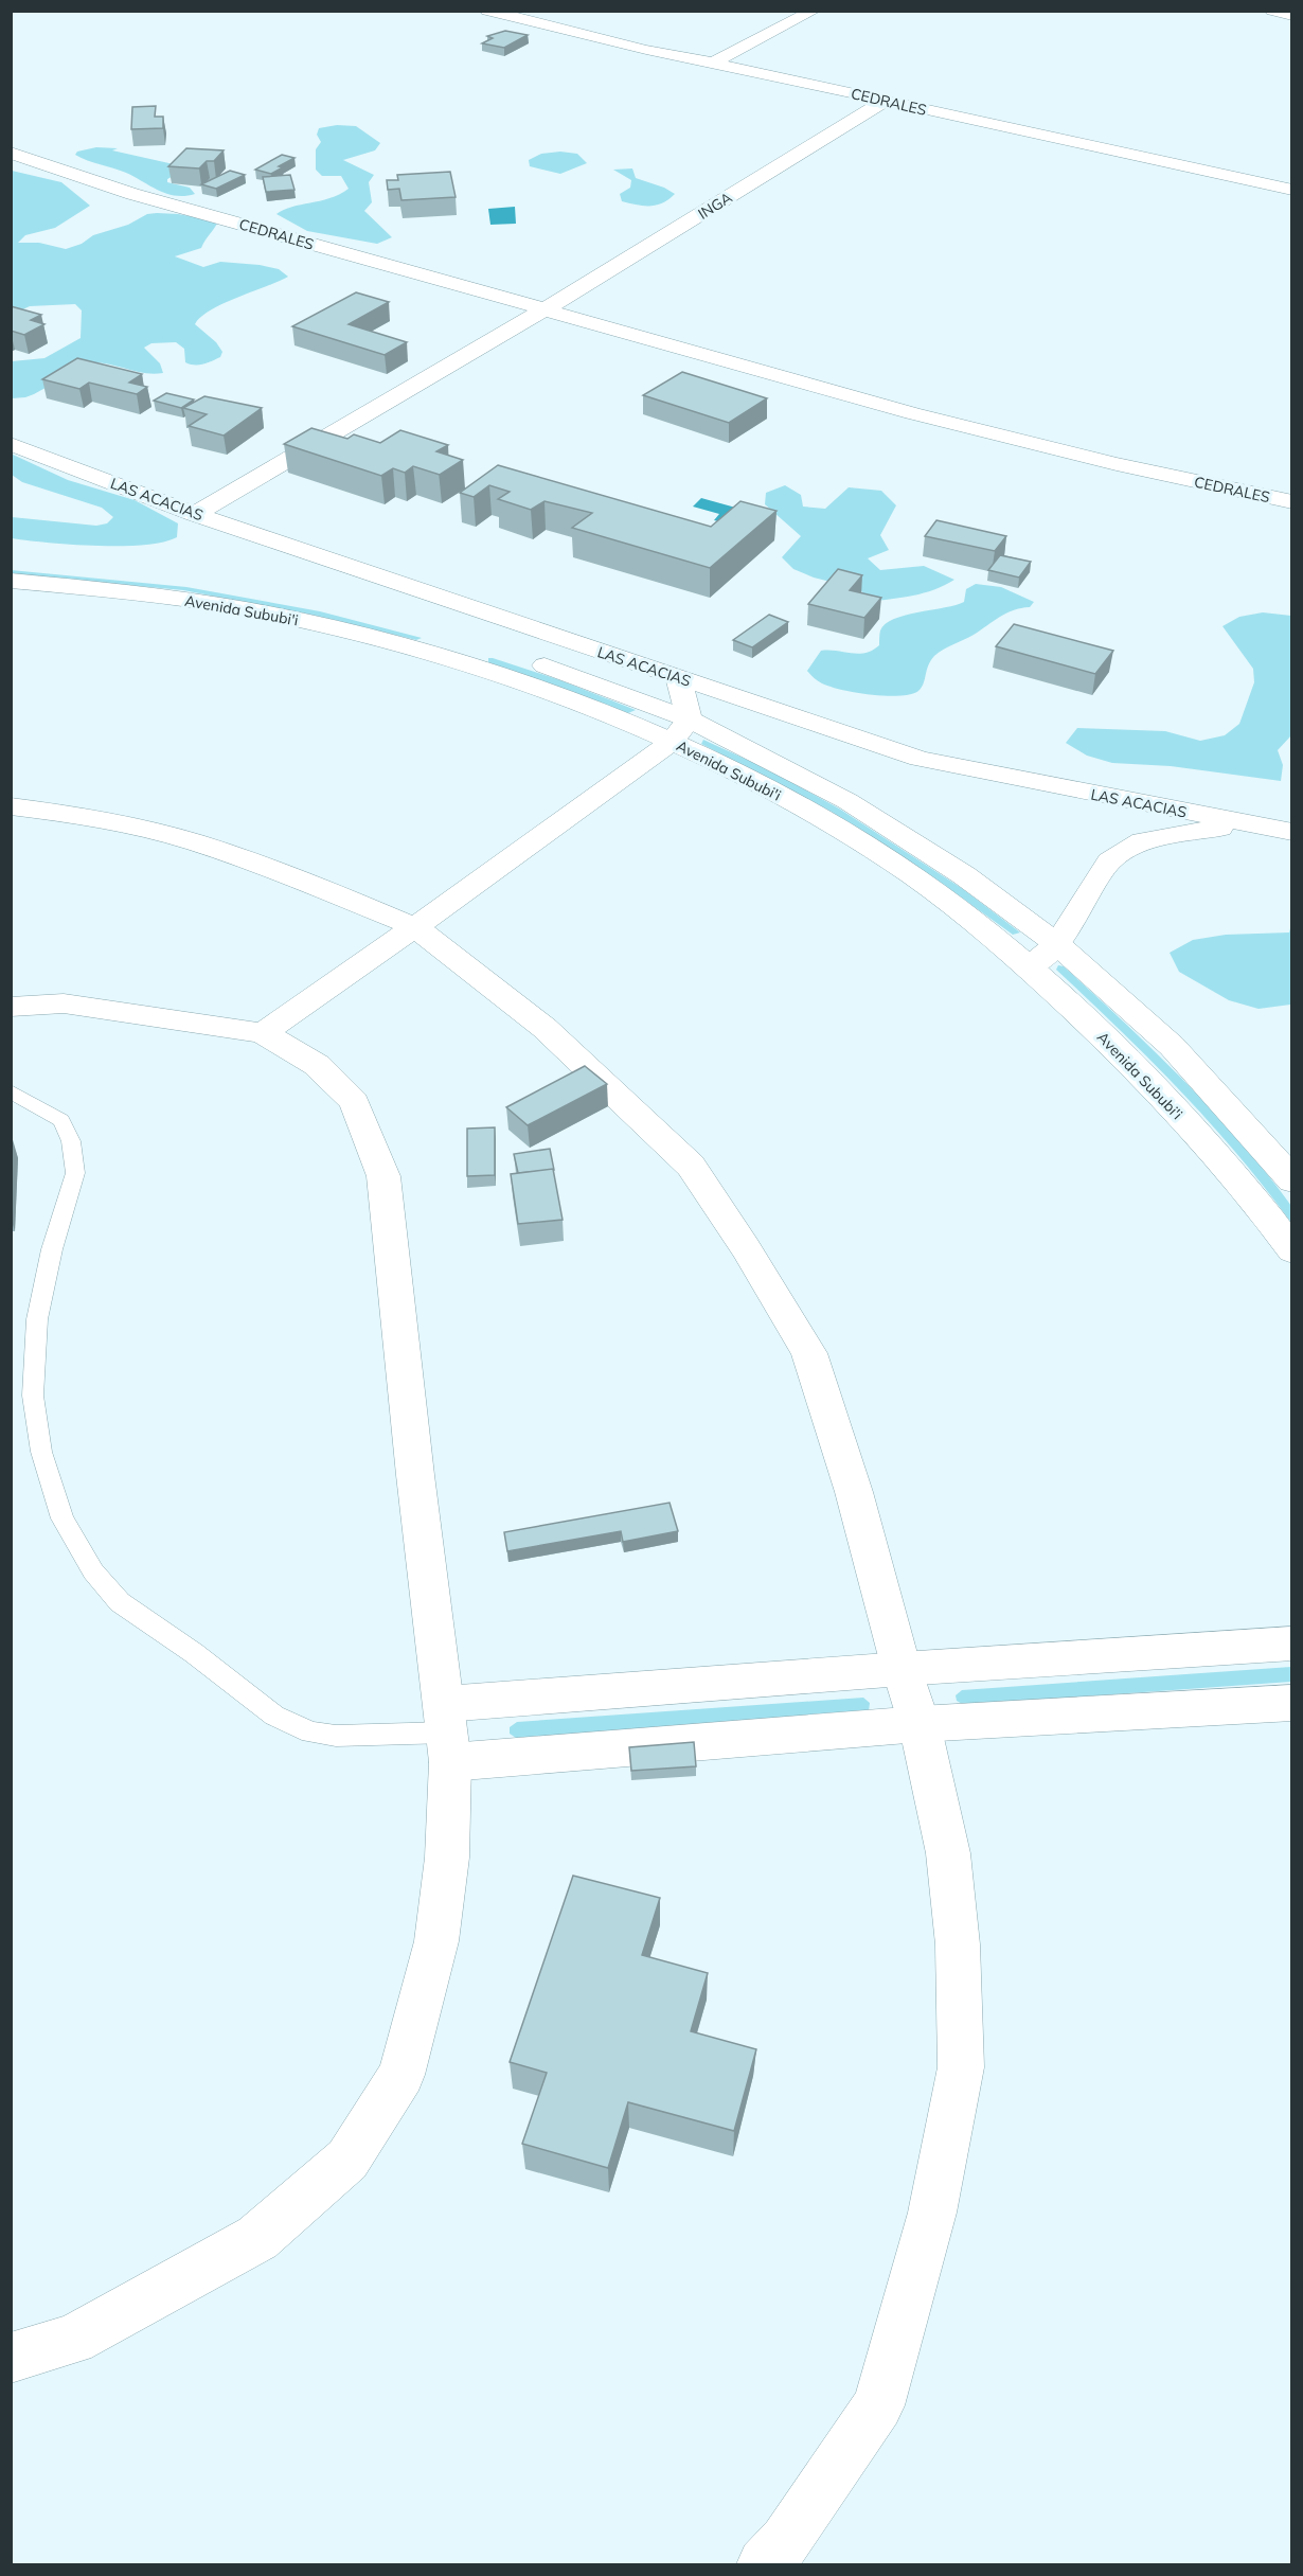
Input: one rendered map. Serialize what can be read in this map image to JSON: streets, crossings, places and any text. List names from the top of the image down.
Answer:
{
  "streets": {
    "street": [
      "CEDRALES",
      "INGA",
      "LAS ACACIAS",
      "Avenida Sububi'i"
    ]
  },
  "crossings": [
    ["CEDRALES", "INGA"]
  ]
}
